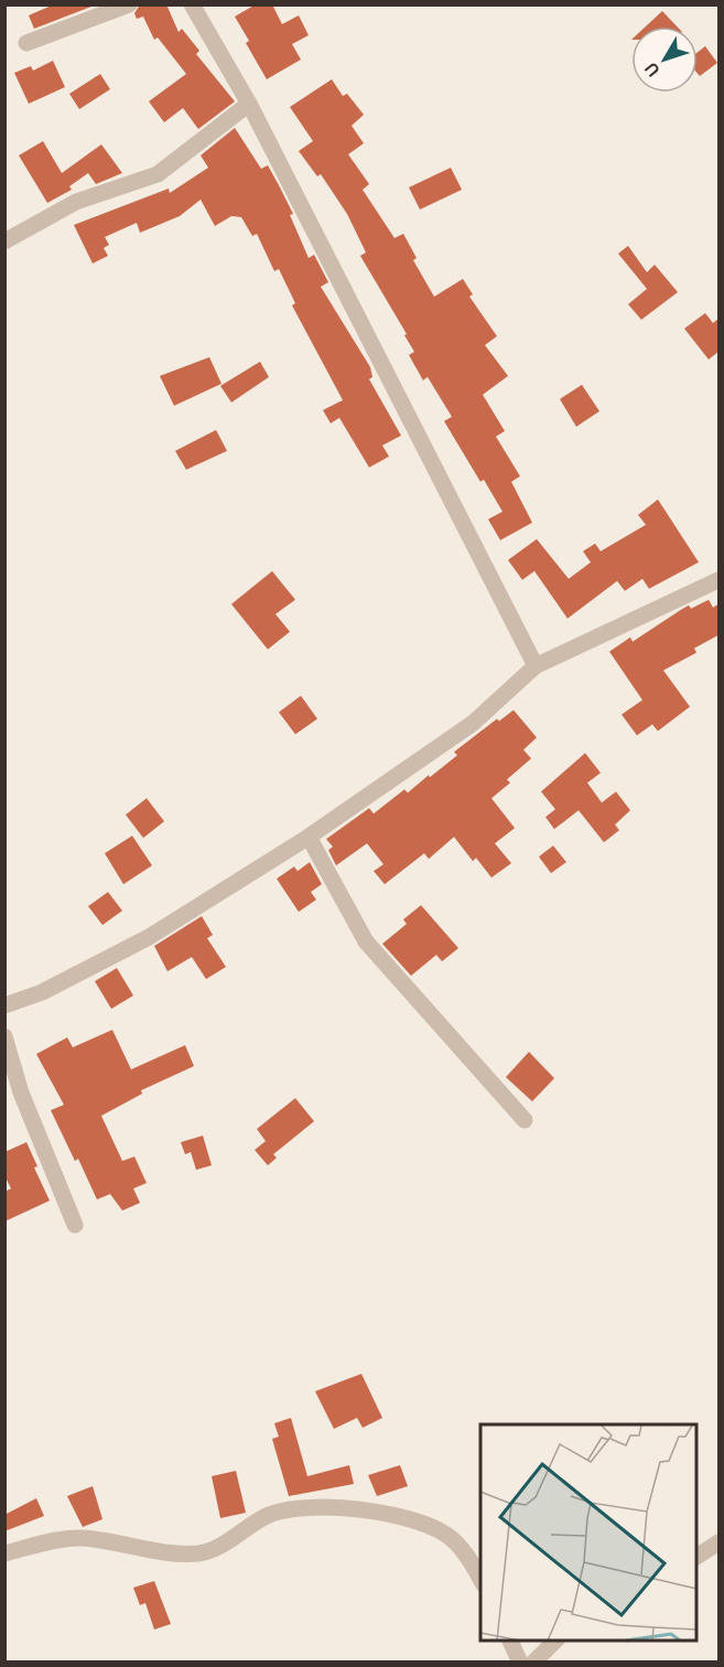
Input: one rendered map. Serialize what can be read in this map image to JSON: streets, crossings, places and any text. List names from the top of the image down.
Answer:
{
  "north": "bottom left"
}
